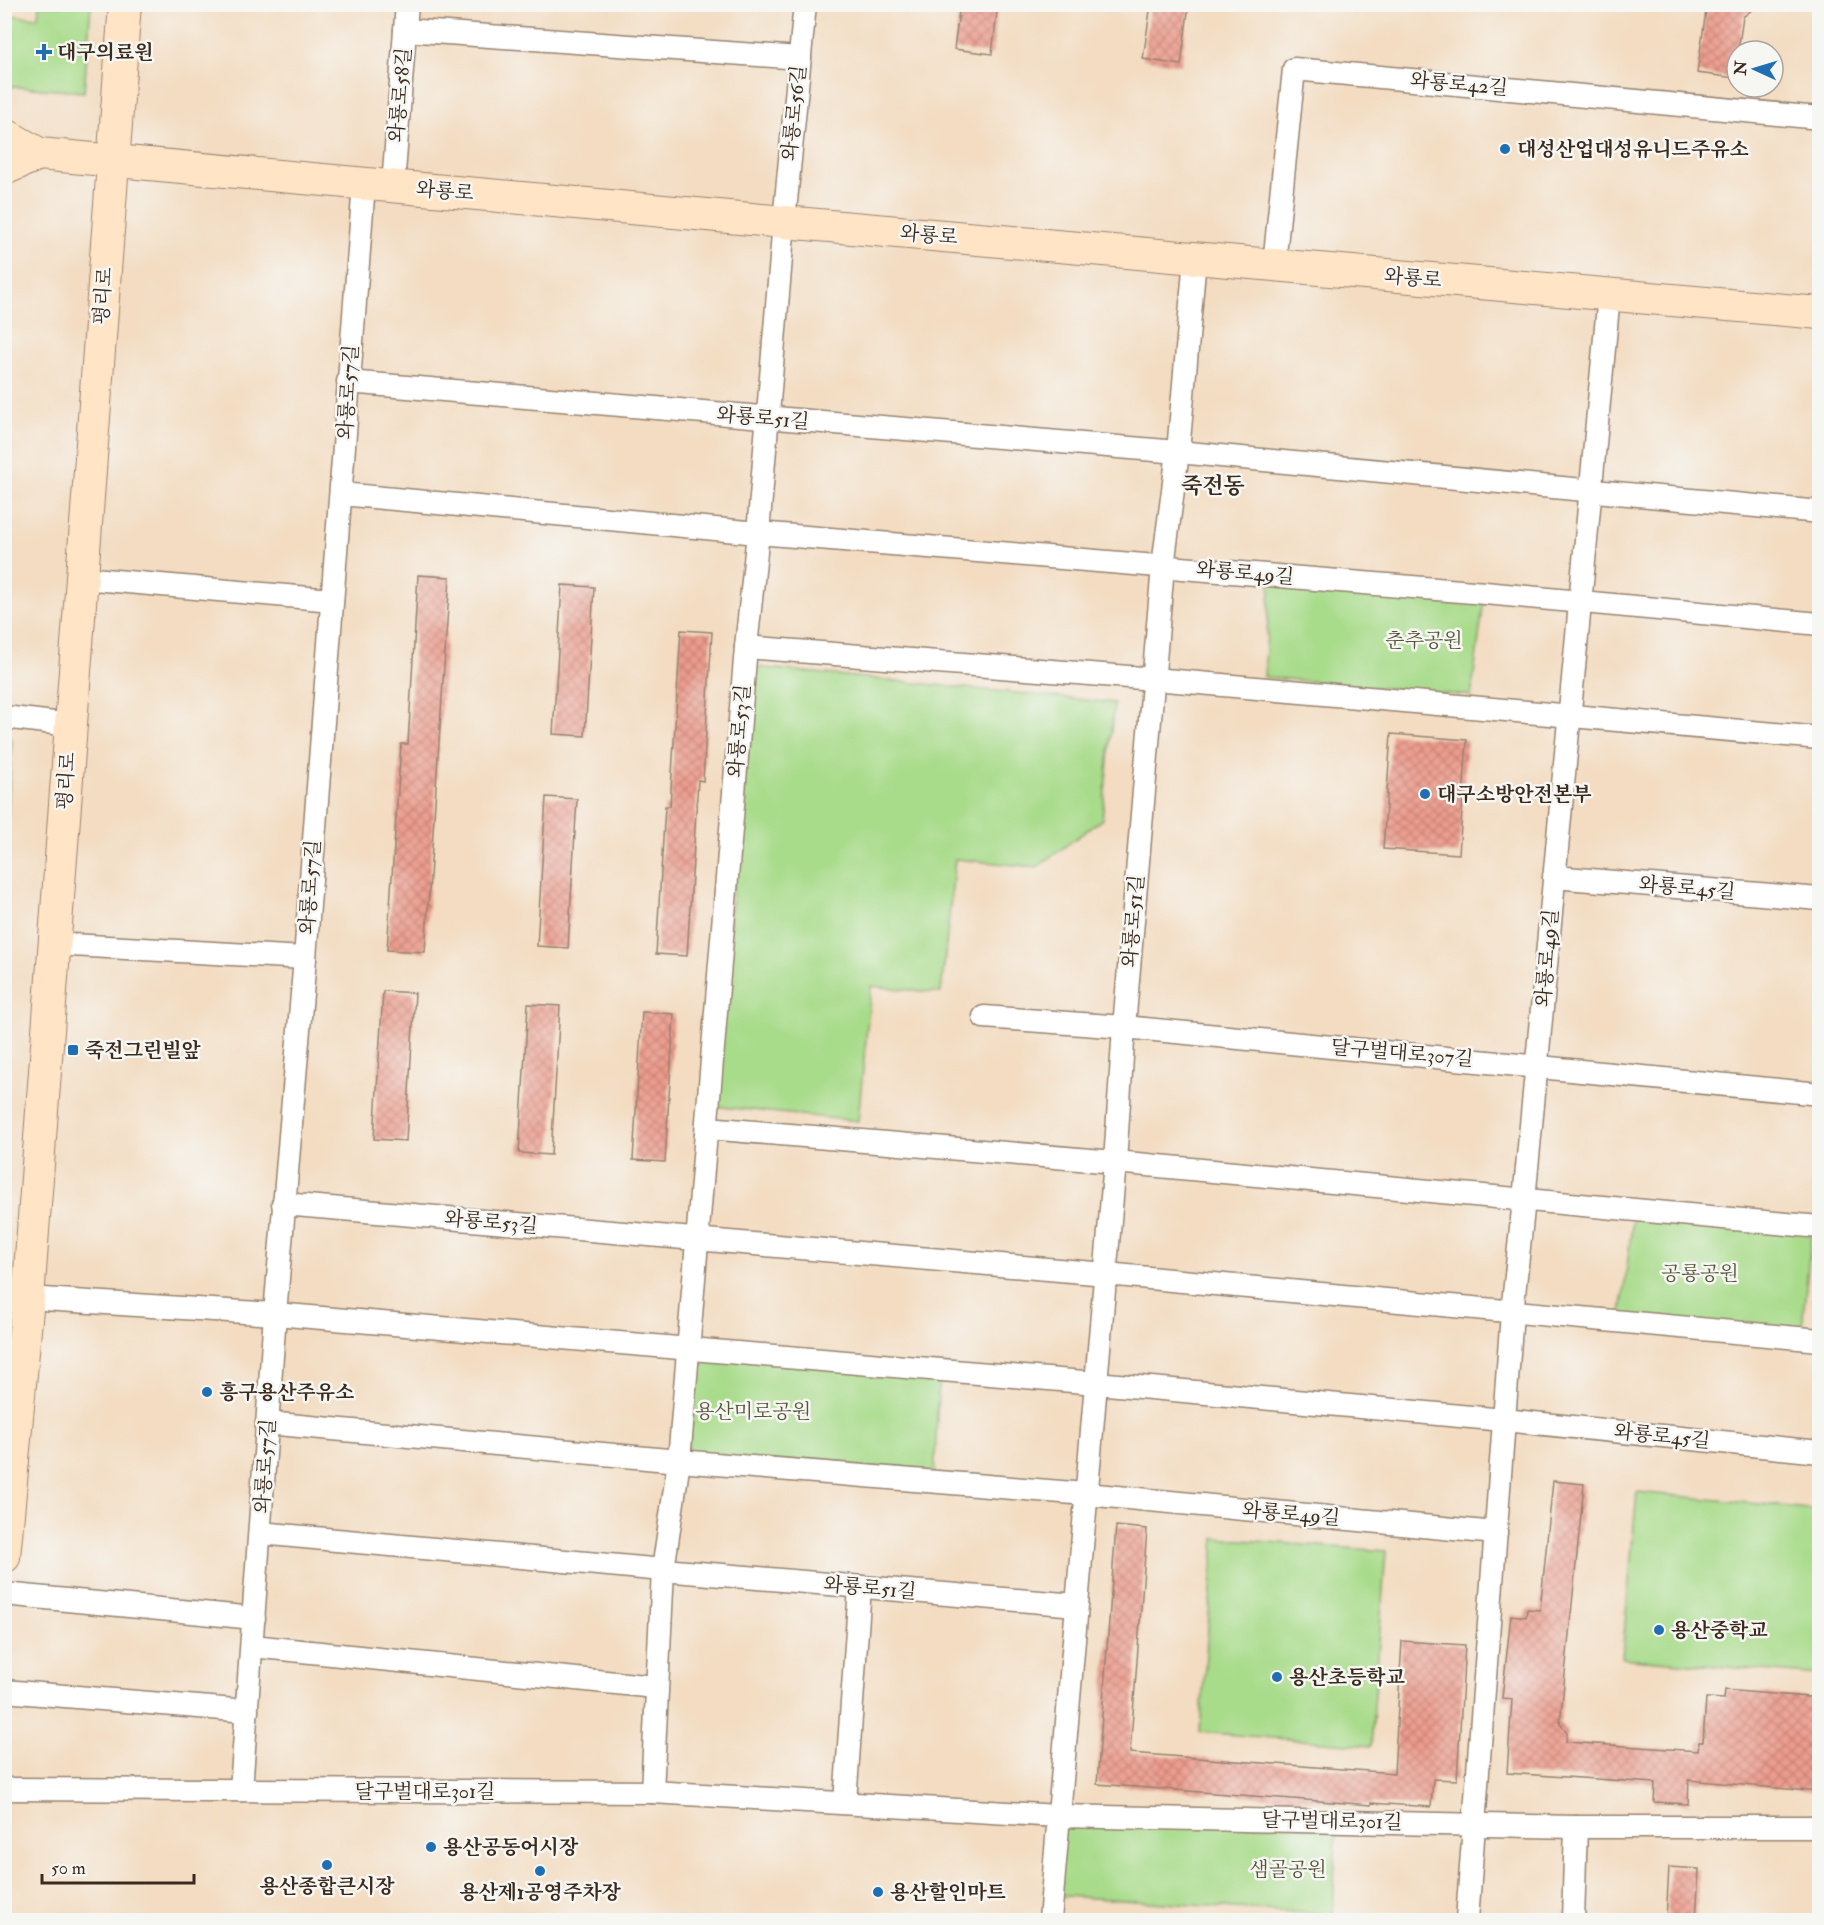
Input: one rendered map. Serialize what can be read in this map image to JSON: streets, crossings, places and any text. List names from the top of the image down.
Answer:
{
  "streets": {
    "main road": ["와룡로", "평리로"],
    "street": [
      "와룡로42길",
      "와룡로58길",
      "와룡로56길",
      "와룡로57길",
      "와룡로51길",
      "와룡로49길",
      "와룡로53길",
      "와룡로45길",
      "달구벌대로307길",
      "달구벌대로301길"
    ]
  },
  "crossings": [
    ["와룡로42길", "와룡로"],
    ["와룡로58길", "와룡로"],
    ["와룡로58길", "와룡로57길"],
    ["와룡로56길", "와룡로"],
    ["와룡로56길", "와룡로53길"],
    ["와룡로", "평리로"],
    ["와룡로", "와룡로57길"],
    ["와룡로", "와룡로51길"],
    ["와룡로", "와룡로49길"],
    ["와룡로", "와룡로53길"],
    ["평리로", "와룡로57길"],
    ["와룡로57길", "와룡로51길"],
    ["와룡로57길", "와룡로53길"],
    ["와룡로57길", "달구벌대로301길"],
    ["와룡로51길", "와룡로49길"],
    ["와룡로51길", "와룡로53길"],
    ["와룡로51길", "달구벌대로307길"],
    ["와룡로51길", "달구벌대로301길"],
    ["와룡로49길", "와룡로45길"],
    ["와룡로49길", "달구벌대로307길"],
    ["와룡로49길", "달구벌대로301길"],
    ["와룡로53길", "달구벌대로301길"]
  ],
  "districts": ["죽전동"],
  "parks": [
    "춘추공원",
    "공룡공원",
    "용산미로공원",
    "샘골공원"
  ],
  "places": {
    "health": ["대구의료원"],
    "other": [
      "대성산업대성유니드주유소",
      "대구소방안전본부",
      "흥구용산주유소",
      "용산중학교",
      "용산초등학교",
      "용산공동어시장",
      "용산종합큰시장",
      "용산제1공영주차장",
      "용산할인마트"
    ],
    "transit": ["죽전그린빌앞"]
  },
  "scale_bar": "50 m",
  "north": "left"
}
